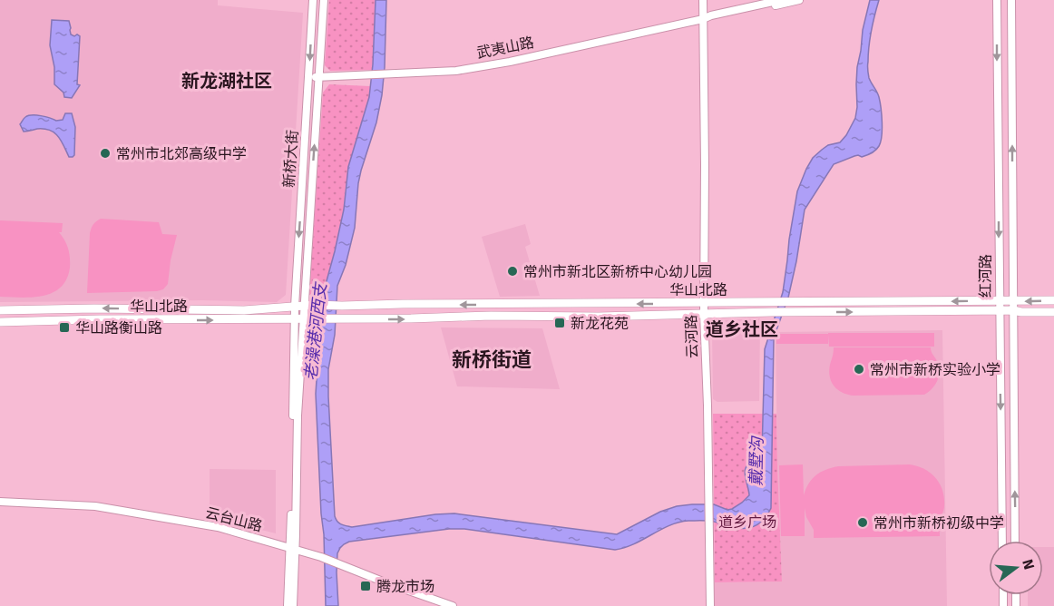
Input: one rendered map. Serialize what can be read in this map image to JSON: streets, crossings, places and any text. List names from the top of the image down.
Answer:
{
  "streets": {
    "main road": ["华山北路"],
    "street": [
      "武夷山路",
      "新桥大街",
      "红河路",
      "云河路",
      "云台山路"
    ]
  },
  "crossings": [
    ["武夷山路", "新桥大街"],
    ["武夷山路", "云河路"],
    ["新桥大街", "华山北路"],
    ["新桥大街", "云台山路"],
    ["红河路", "华山北路"],
    ["华山北路", "云河路"]
  ],
  "districts": ["新龙湖社区", "道乡社区", "新桥街道"],
  "water": ["老澡港河西支", "戴墅沟"],
  "parks": ["道乡广场"],
  "places": {
    "other": [
      "常州市北郊高级中学",
      "常州市新北区新桥中心幼儿园",
      "常州市新桥实验小学",
      "常州市新桥初级中学"
    ],
    "transit": ["新龙花苑", "华山路衡山路", "腾龙市场"]
  },
  "north": "right"
}
